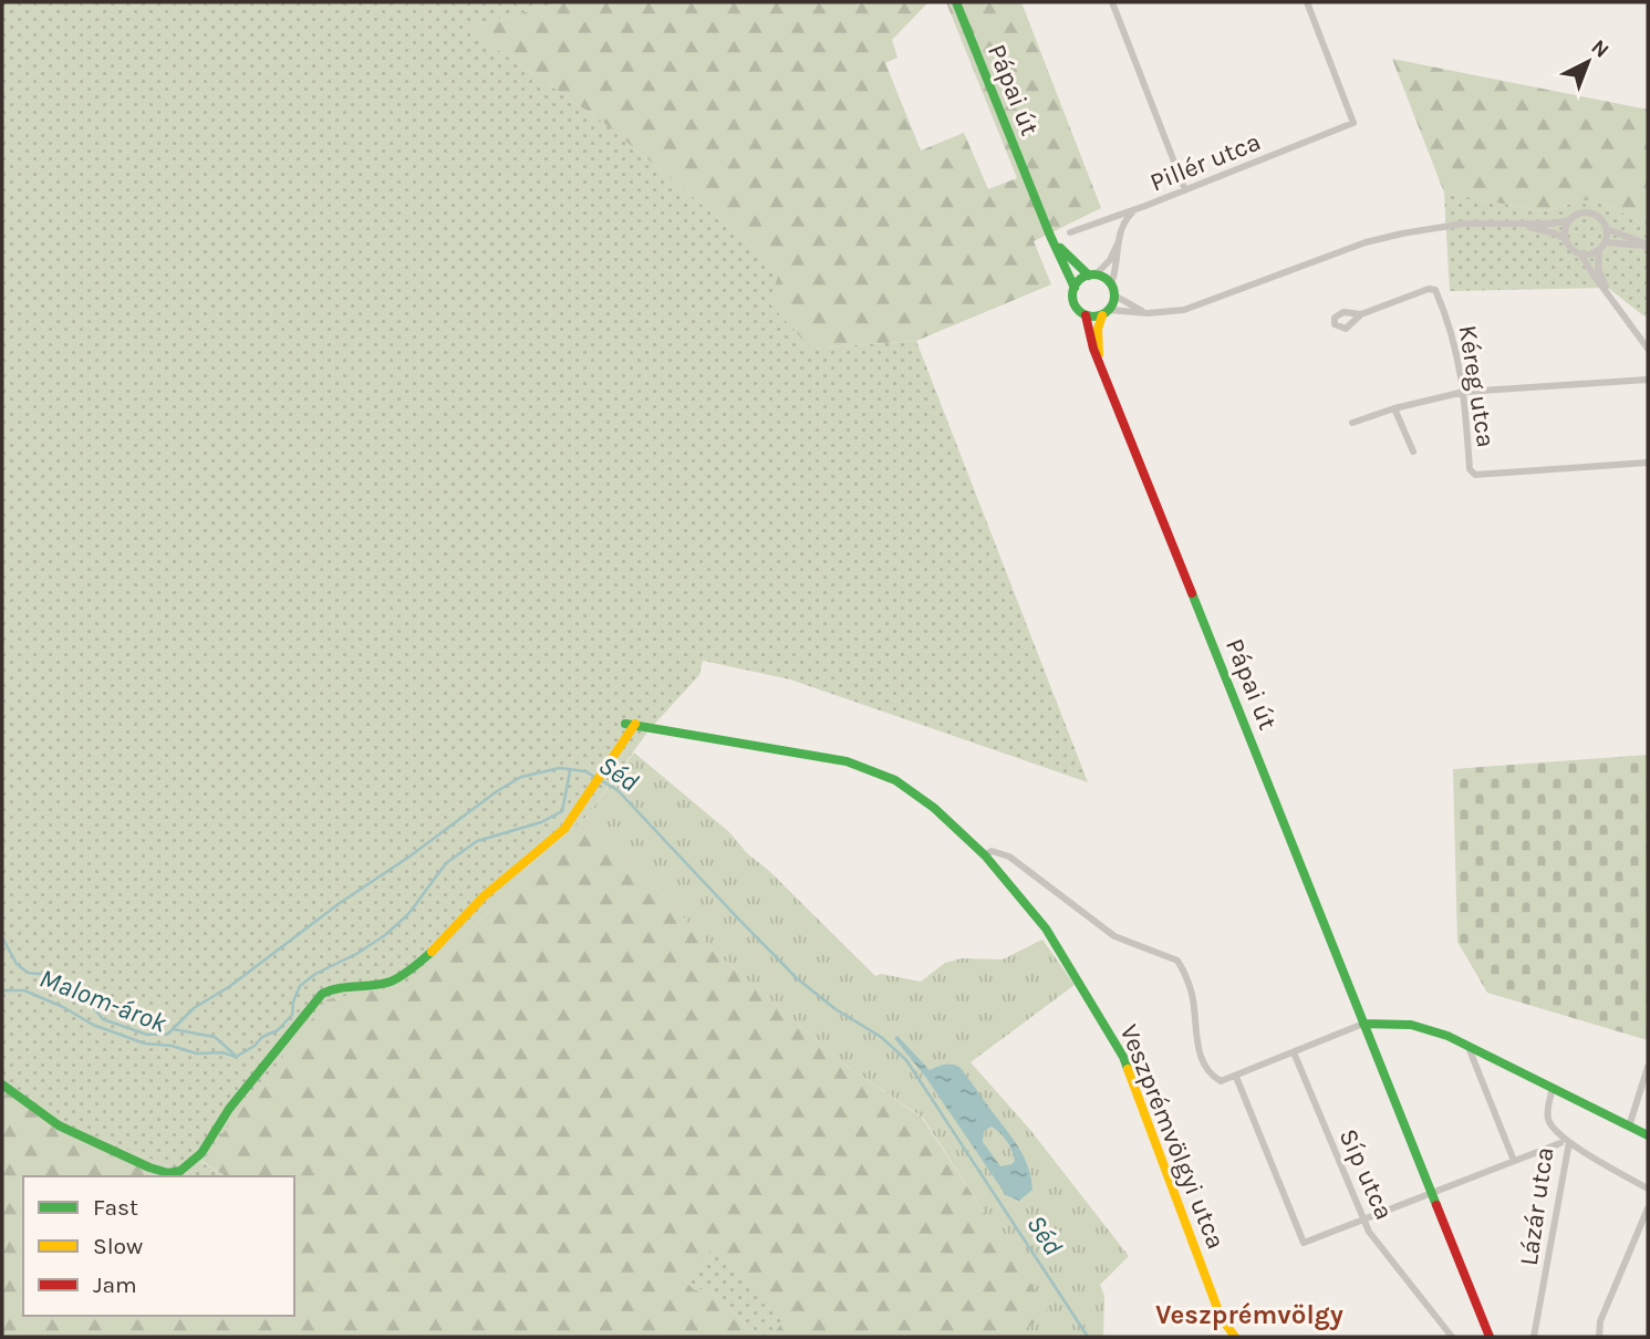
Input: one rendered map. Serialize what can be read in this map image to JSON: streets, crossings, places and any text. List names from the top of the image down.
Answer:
{
  "streets": {
    "street": [
      "Pápai út",
      "Pillér utca",
      "Kéreg utca",
      "Veszprémvölgyi utca",
      "Síp utca",
      "Lázár utca"
    ]
  },
  "districts": ["Veszprémvölgy"],
  "water": ["Séd", "Malom-árok"],
  "legend": ["Fast", "Slow", "Jam"],
  "north": "top right"
}
